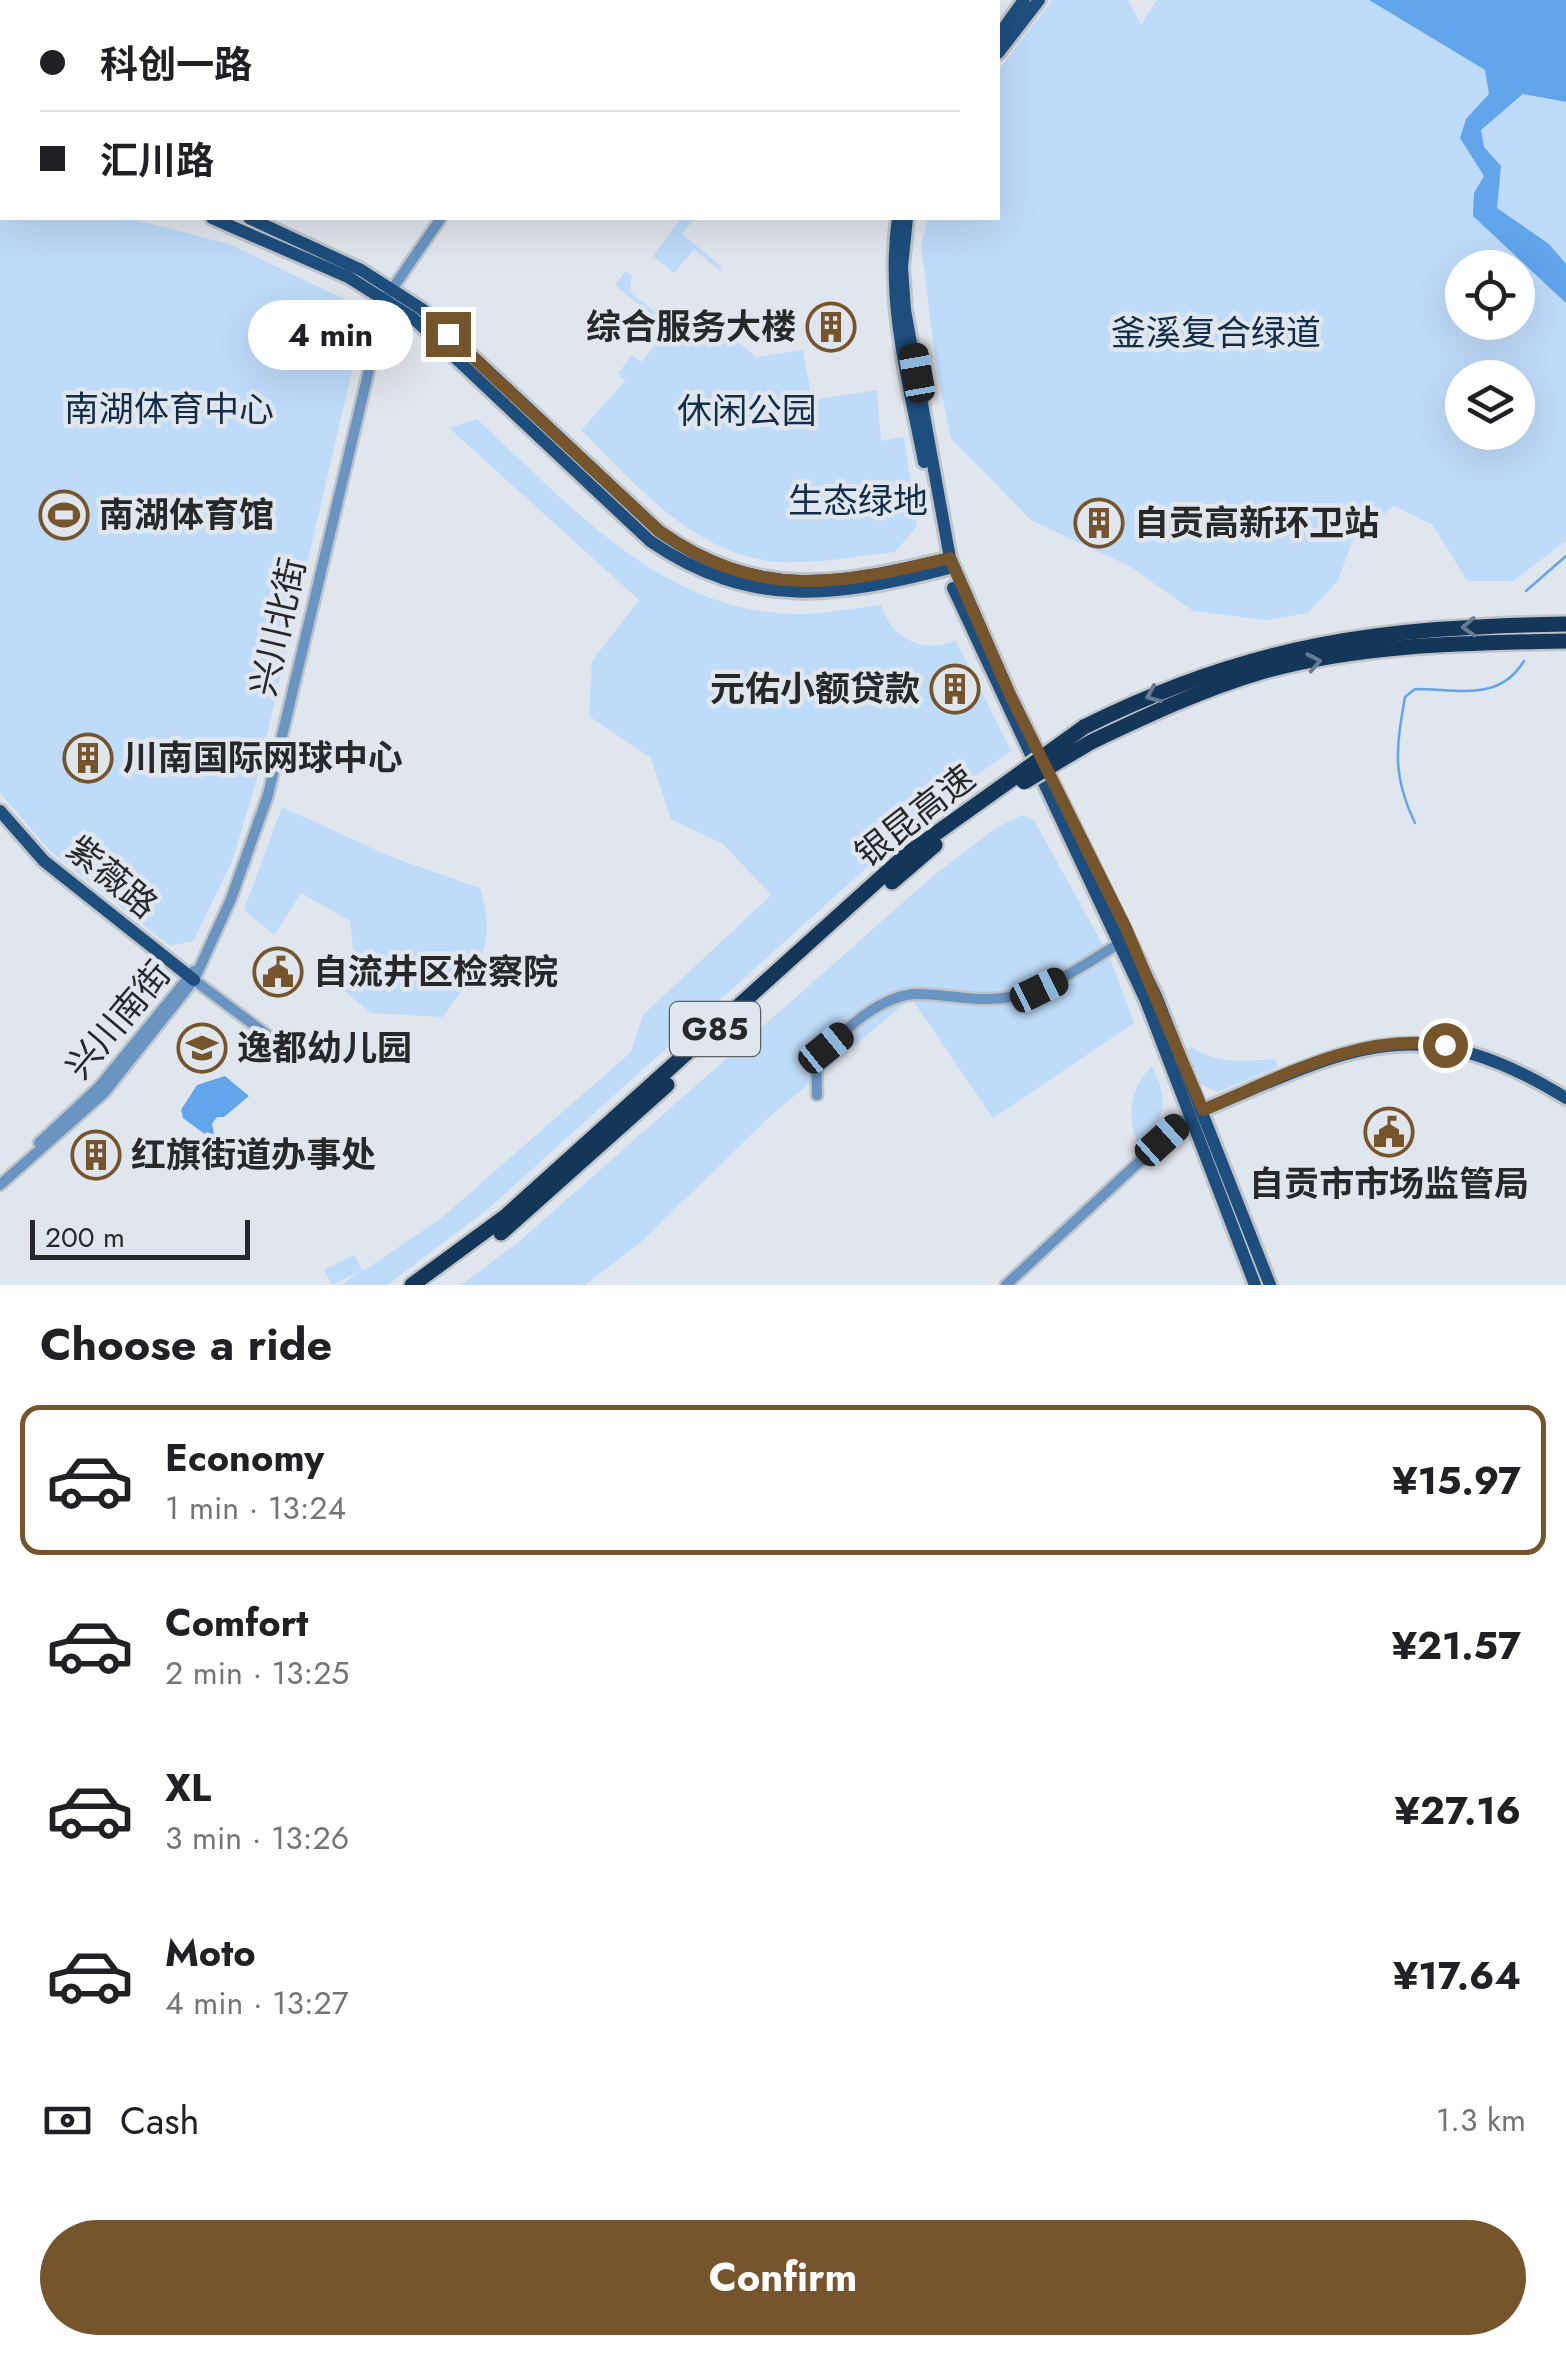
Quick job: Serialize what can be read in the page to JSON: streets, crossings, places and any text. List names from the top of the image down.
{
  "streets": {
    "highway": ["银昆高速", "G85"],
    "main road": ["紫薇路"],
    "street": ["兴川北街", "兴川南街"]
  },
  "crossings": [
    ["兴川北街", "紫薇路"],
    ["兴川北街", "兴川南街"],
    ["紫薇路", "兴川南街"]
  ],
  "parks": [
    "釜溪复合绿道",
    "南湖体育中心",
    "休闲公园",
    "生态绿地"
  ],
  "places": {
    "building": [
      "综合服务大楼",
      "自贡高新环卫站",
      "元佑小额贷款",
      "川南国际网球中心",
      "红旗街道办事处"
    ],
    "sports": ["南湖体育馆"],
    "public building": ["自流井区检察院", "自贡市市场监管局"],
    "school or university": ["逸都幼儿园"]
  },
  "scale_bar": "200 m",
  "page": {
    "banner": ["科创一路", "汇川路"],
    "bubble": "4 min",
    "scale": "200 m",
    "heading": "Choose a ride",
    "list": [
      {
        "name": "Economy",
        "note": "1 min · 13:24",
        "value": "¥15.97"
      },
      {
        "name": "Comfort",
        "note": "2 min · 13:25",
        "value": "¥21.57"
      },
      {
        "name": "XL",
        "note": "3 min · 13:26",
        "value": "¥27.16"
      },
      {
        "name": "Moto",
        "note": "4 min · 13:27",
        "value": "¥17.64"
      }
    ],
    "pay": ["Cash", "1.3 km"],
    "buttons": "Confirm"
  }
}
